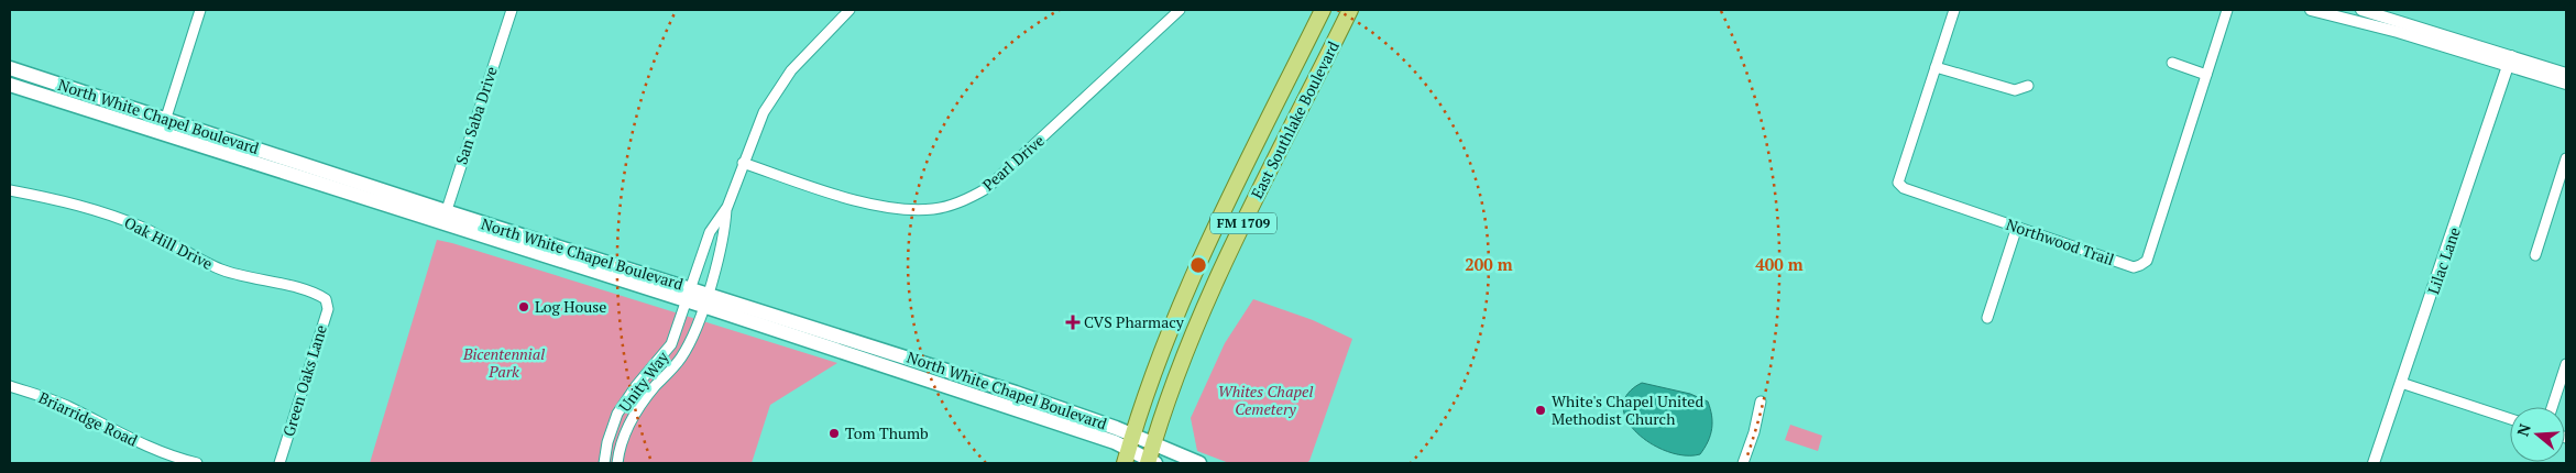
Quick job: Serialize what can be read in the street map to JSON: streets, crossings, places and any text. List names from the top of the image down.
{
  "streets": {
    "main road": ["North White Chapel Boulevard", "East Southlake Boulevard", "FM 1709"],
    "street": [
      "San Saba Drive",
      "Pearl Drive",
      "Northwood Trail",
      "Oak Hill Drive",
      "Lilac Lane",
      "Green Oaks Lane",
      "Unity Way",
      "Briarridge Road"
    ]
  },
  "crossings": [
    ["San Saba Drive", "North White Chapel Boulevard"],
    ["North White Chapel Boulevard", "East Southlake Boulevard"],
    ["North White Chapel Boulevard", "FM 1709"],
    ["North White Chapel Boulevard", "Unity Way"],
    ["East Southlake Boulevard", "FM 1709"],
    ["Oak Hill Drive", "Green Oaks Lane"]
  ],
  "parks": ["Bicentennial Park", "Whites Chapel Cemetery"],
  "places": {
    "other": ["Log House", "White's Chapel United Methodist Church", "Tom Thumb"],
    "health": ["CVS Pharmacy"]
  },
  "north": "left",
  "rings": ["200 m", "400 m"]
}
